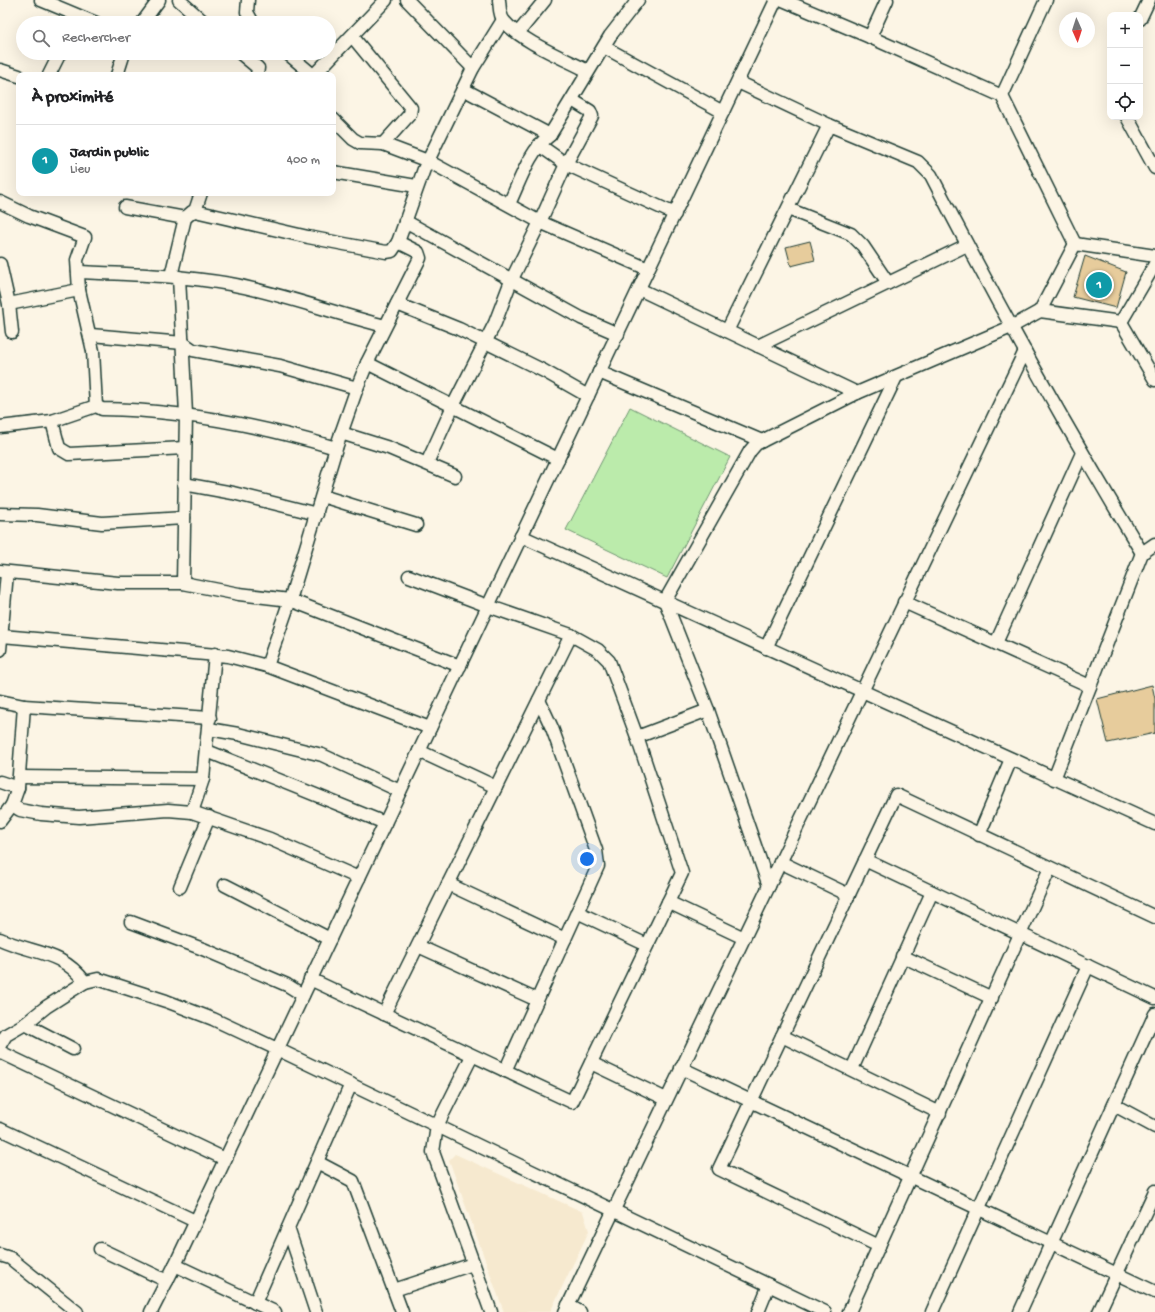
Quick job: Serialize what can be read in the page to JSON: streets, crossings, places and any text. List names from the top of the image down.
{
  "north": "bottom",
  "page": {
    "map_buttons": ["+", "−"],
    "search": "Rechercher",
    "heading": "À proximité",
    "list": [
      {
        "mark": "1",
        "name": "Jardin public",
        "note": "Lieu",
        "value": "400 m"
      }
    ],
    "pins": "1"
  }
}
